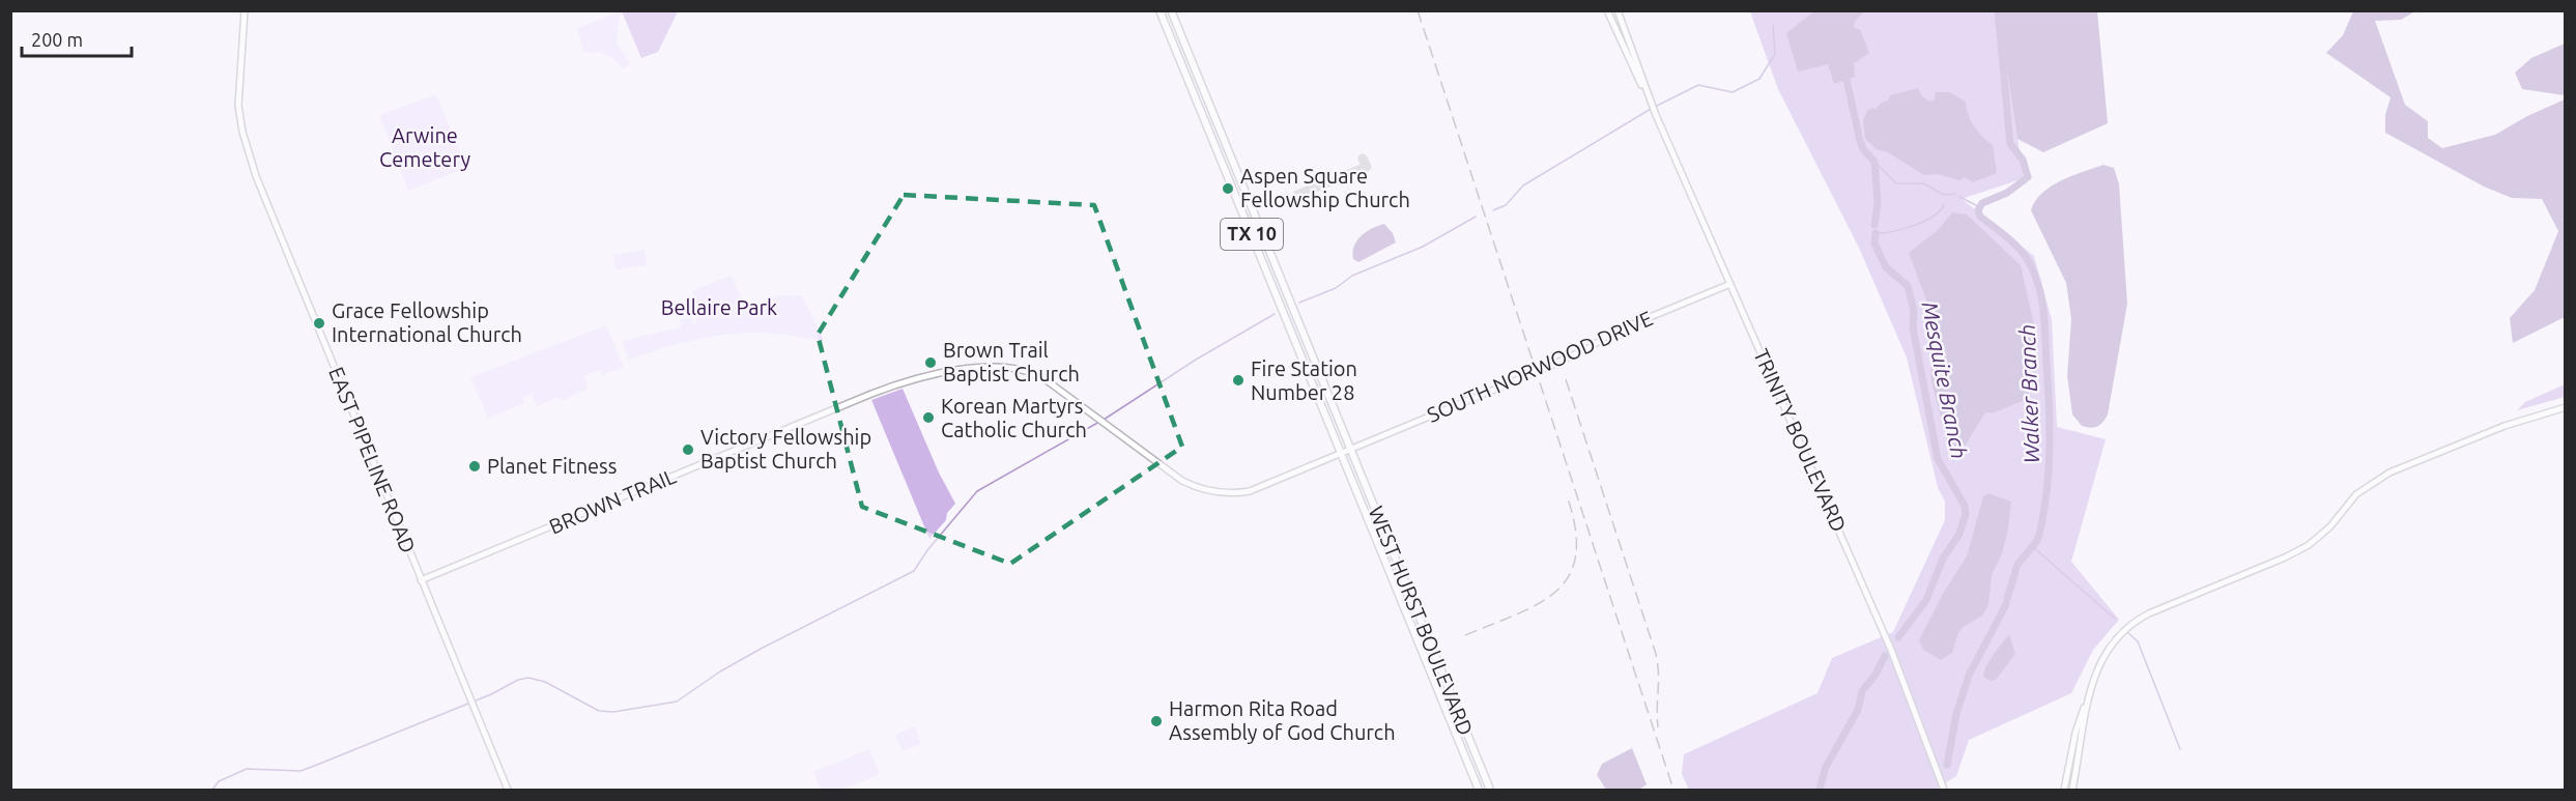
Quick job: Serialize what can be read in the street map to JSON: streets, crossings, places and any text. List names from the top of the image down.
{
  "streets": {
    "main road": [
      "TX 10",
      "SOUTH NORWOOD DRIVE",
      "TRINITY BOULEVARD",
      "EAST PIPELINE ROAD",
      "BROWN TRAIL",
      "WEST HURST BOULEVARD"
    ]
  },
  "crossings": [
    ["TX 10", "SOUTH NORWOOD DRIVE"],
    ["TX 10", "WEST HURST BOULEVARD"],
    ["SOUTH NORWOOD DRIVE", "TRINITY BOULEVARD"],
    ["SOUTH NORWOOD DRIVE", "BROWN TRAIL"],
    ["SOUTH NORWOOD DRIVE", "WEST HURST BOULEVARD"],
    ["EAST PIPELINE ROAD", "BROWN TRAIL"]
  ],
  "water": ["Mesquite Branch", "Walker Branch"],
  "parks": ["Arwine Cemetery", "Bellaire Park"],
  "places": [
    "Aspen Square Fellowship Church",
    "Grace Fellowship International Church",
    "Brown Trail Baptist Church",
    "Fire Station Number 28",
    "Korean Martyrs Catholic Church",
    "Victory Fellowship Baptist Church",
    "Planet Fitness",
    "Harmon Rita Road Assembly of God Church"
  ],
  "scale_bar": "200 m"
}
